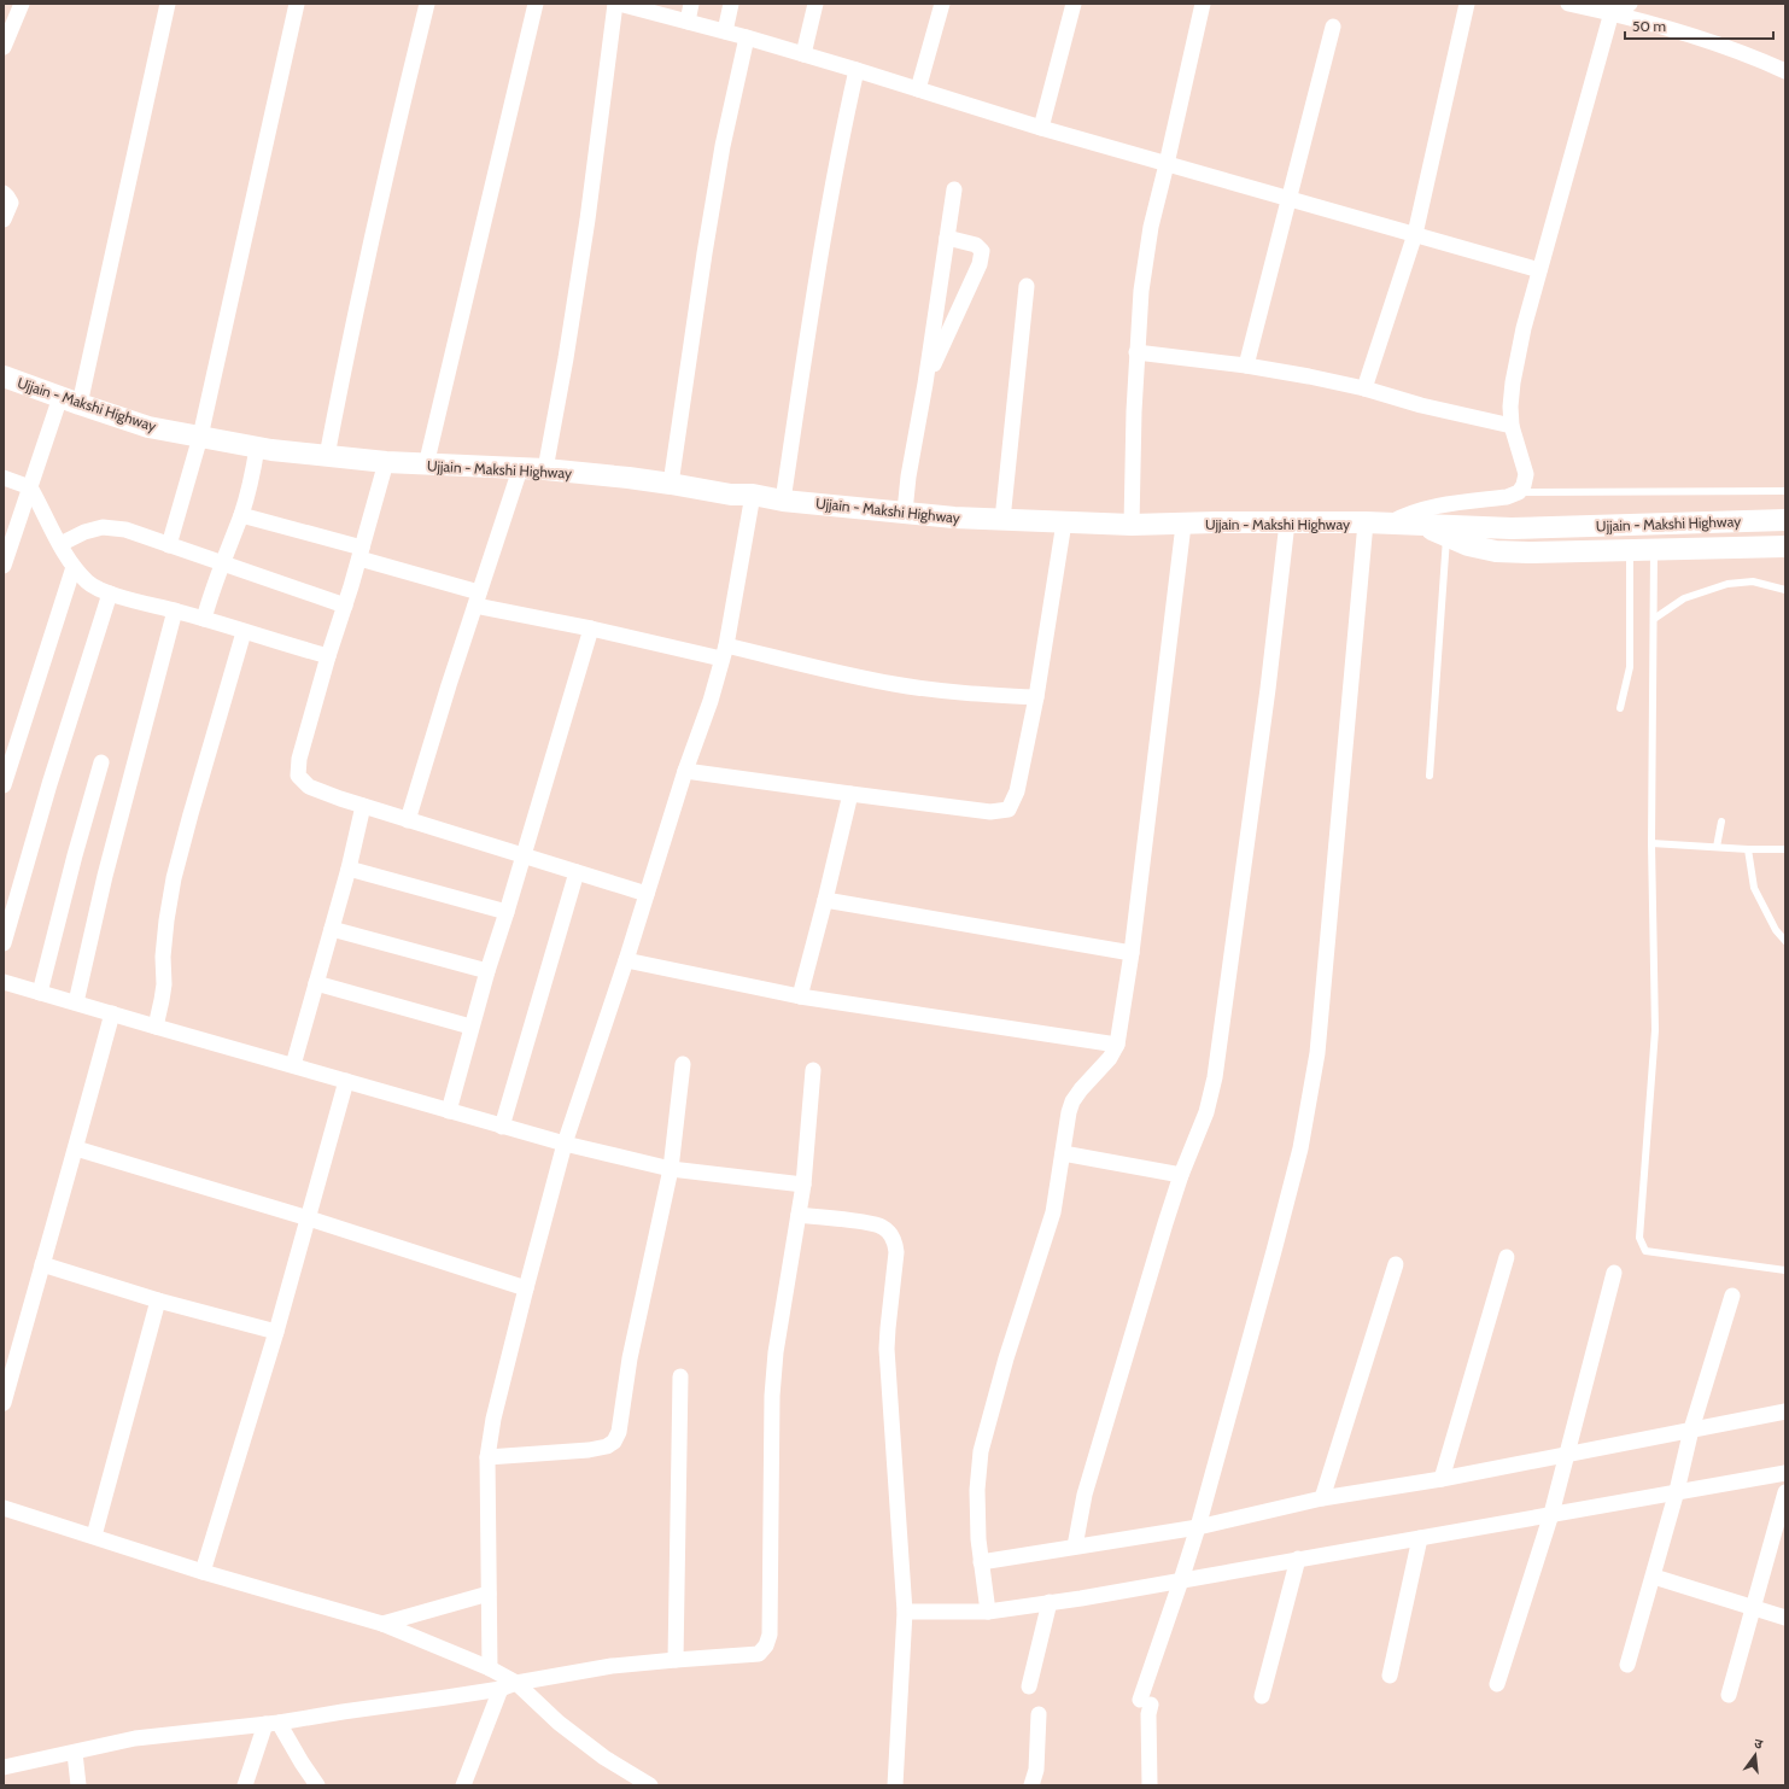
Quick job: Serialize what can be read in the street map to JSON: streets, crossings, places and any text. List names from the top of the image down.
{
  "streets": {
    "main road": ["Ujjain - Makshi Highway"]
  },
  "scale_bar": "50 m",
  "north": "top"
}
